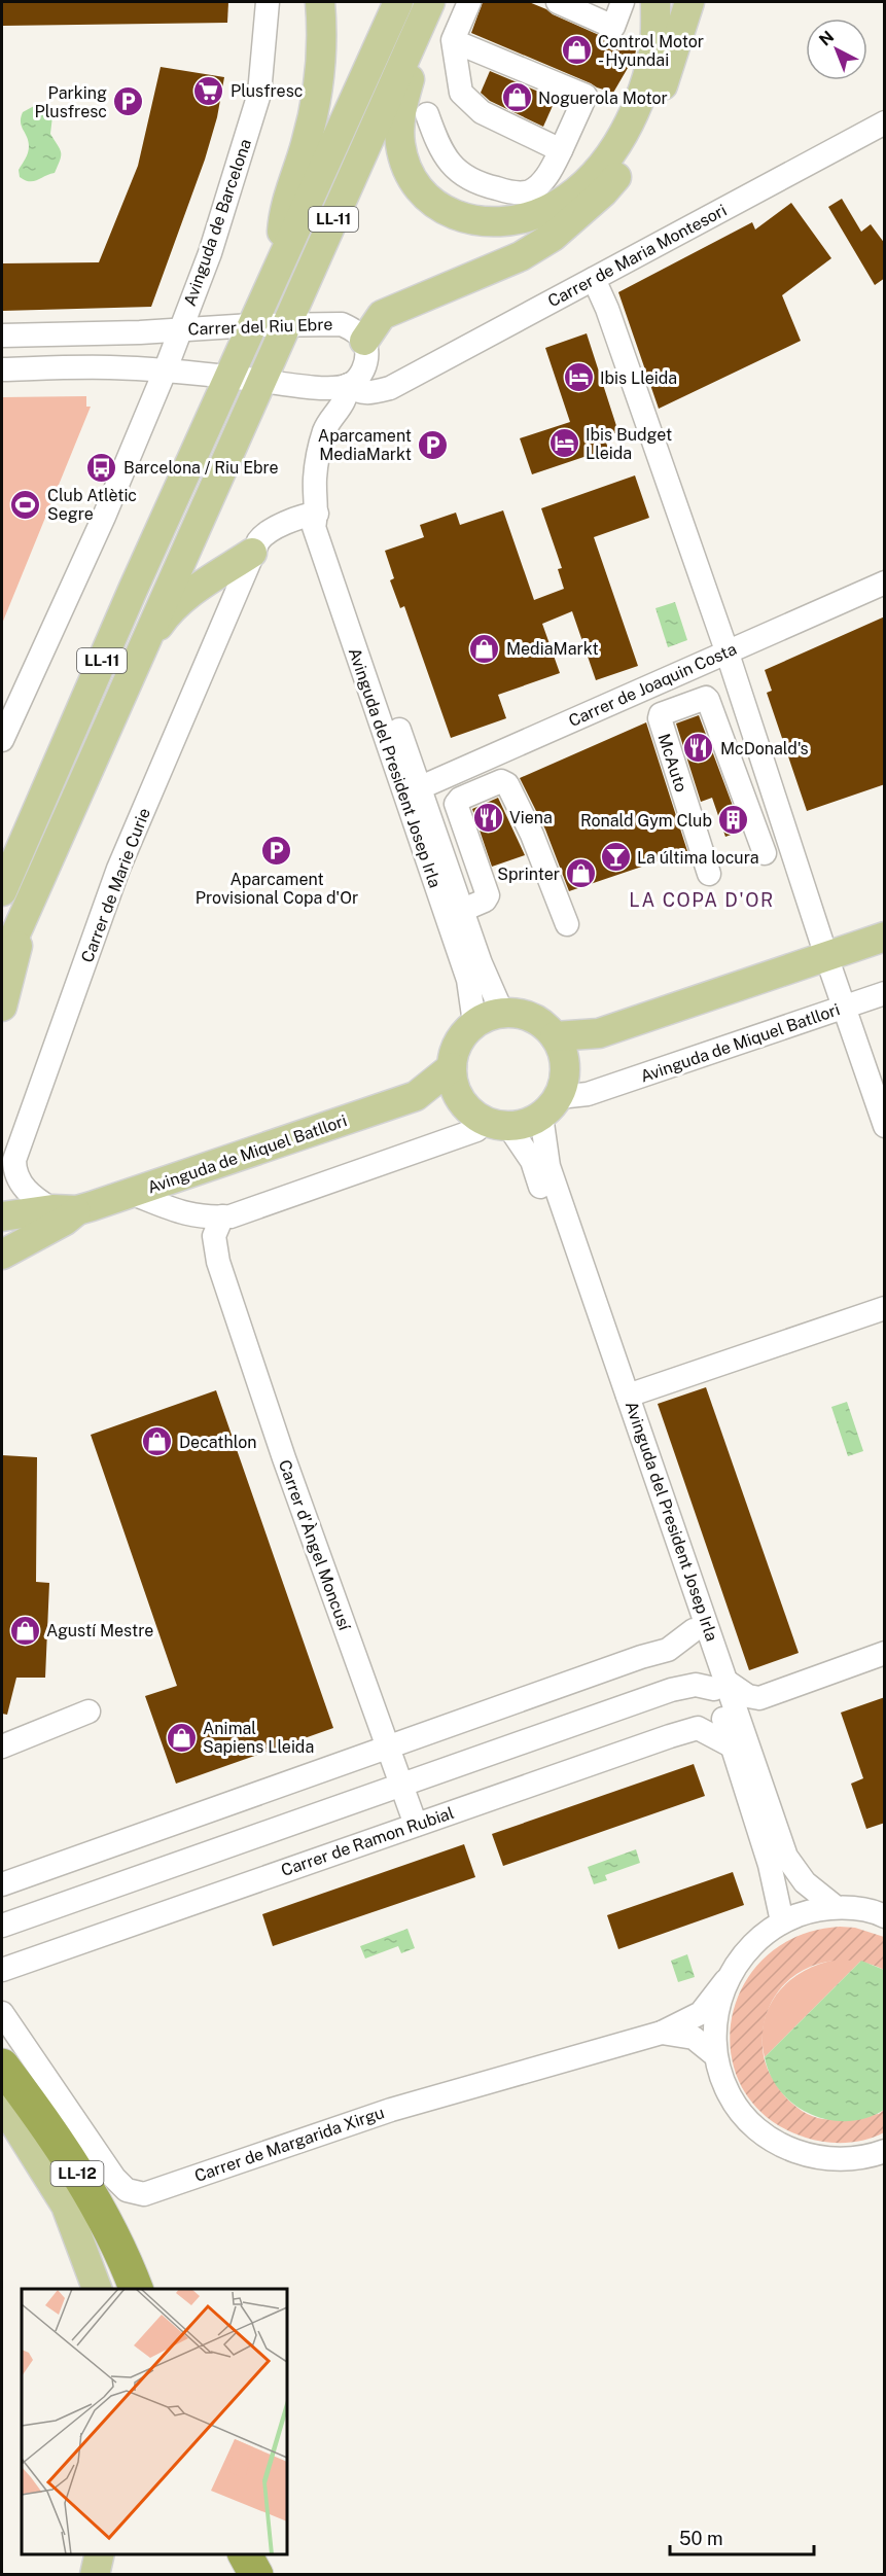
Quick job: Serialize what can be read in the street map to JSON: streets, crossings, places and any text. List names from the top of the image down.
{
  "streets": {
    "highway": ["LL-12"],
    "main road": ["LL-11", "Avinguda de Miquel Batllori"],
    "street": [
      "Avinguda de Barcelona",
      "Carrer de Maria Montesori",
      "Carrer del Riu Ebre",
      "Carrer de Joaquin Costa",
      "McAuto",
      "Avinguda del President Josep Irla",
      "Carrer de Marie Curie",
      "Carrer d'Àngel Moncusí",
      "Carrer de Ramon Rubial",
      "Carrer de Margarida Xirgu"
    ]
  },
  "crossings": [
    ["LL-11", "Carrer del Riu Ebre"],
    ["Avinguda de Barcelona", "Carrer del Riu Ebre"],
    ["Carrer de Maria Montesori", "Carrer del Riu Ebre"],
    ["Carrer de Maria Montesori", "Avinguda del President Josep Irla"],
    ["Carrer del Riu Ebre", "Avinguda del President Josep Irla"],
    ["Carrer de Joaquin Costa", "Avinguda del President Josep Irla"],
    ["Avinguda del President Josep Irla", "Avinguda de Miquel Batllori"],
    ["Avinguda del President Josep Irla", "Carrer de Ramon Rubial"],
    ["Avinguda del President Josep Irla", "Carrer de Margarida Xirgu"],
    ["Carrer de Marie Curie", "Avinguda de Miquel Batllori"],
    ["Carrer d'Àngel Moncusí", "Carrer de Ramon Rubial"]
  ],
  "districts": ["LA COPA D'OR"],
  "places": {
    "shop": [
      "Control Motor - Hyundai",
      "Noguerola Motor",
      "MediaMarkt",
      "Sprinter",
      "Decathlon",
      "Agustí Mestre",
      "Animal Sapiens Lleida"
    ],
    "supermarket": ["Plusfresc"],
    "parking": ["Parking Plusfresc", "Aparcament MediaMarkt", "Aparcament Provisional Copa d'Or"],
    "hotel": ["Ibis Lleida", "Ibis Budget Lleida"],
    "bus stop": ["Barcelona / Riu Ebre"],
    "sports": ["Club Atlètic Segre"],
    "restaurant": ["McDonald's", "Viena"],
    "building": ["Ronald Gym Club"],
    "bar": ["La última locura"]
  },
  "scale_bar": "50 m",
  "north": "top left"
}
